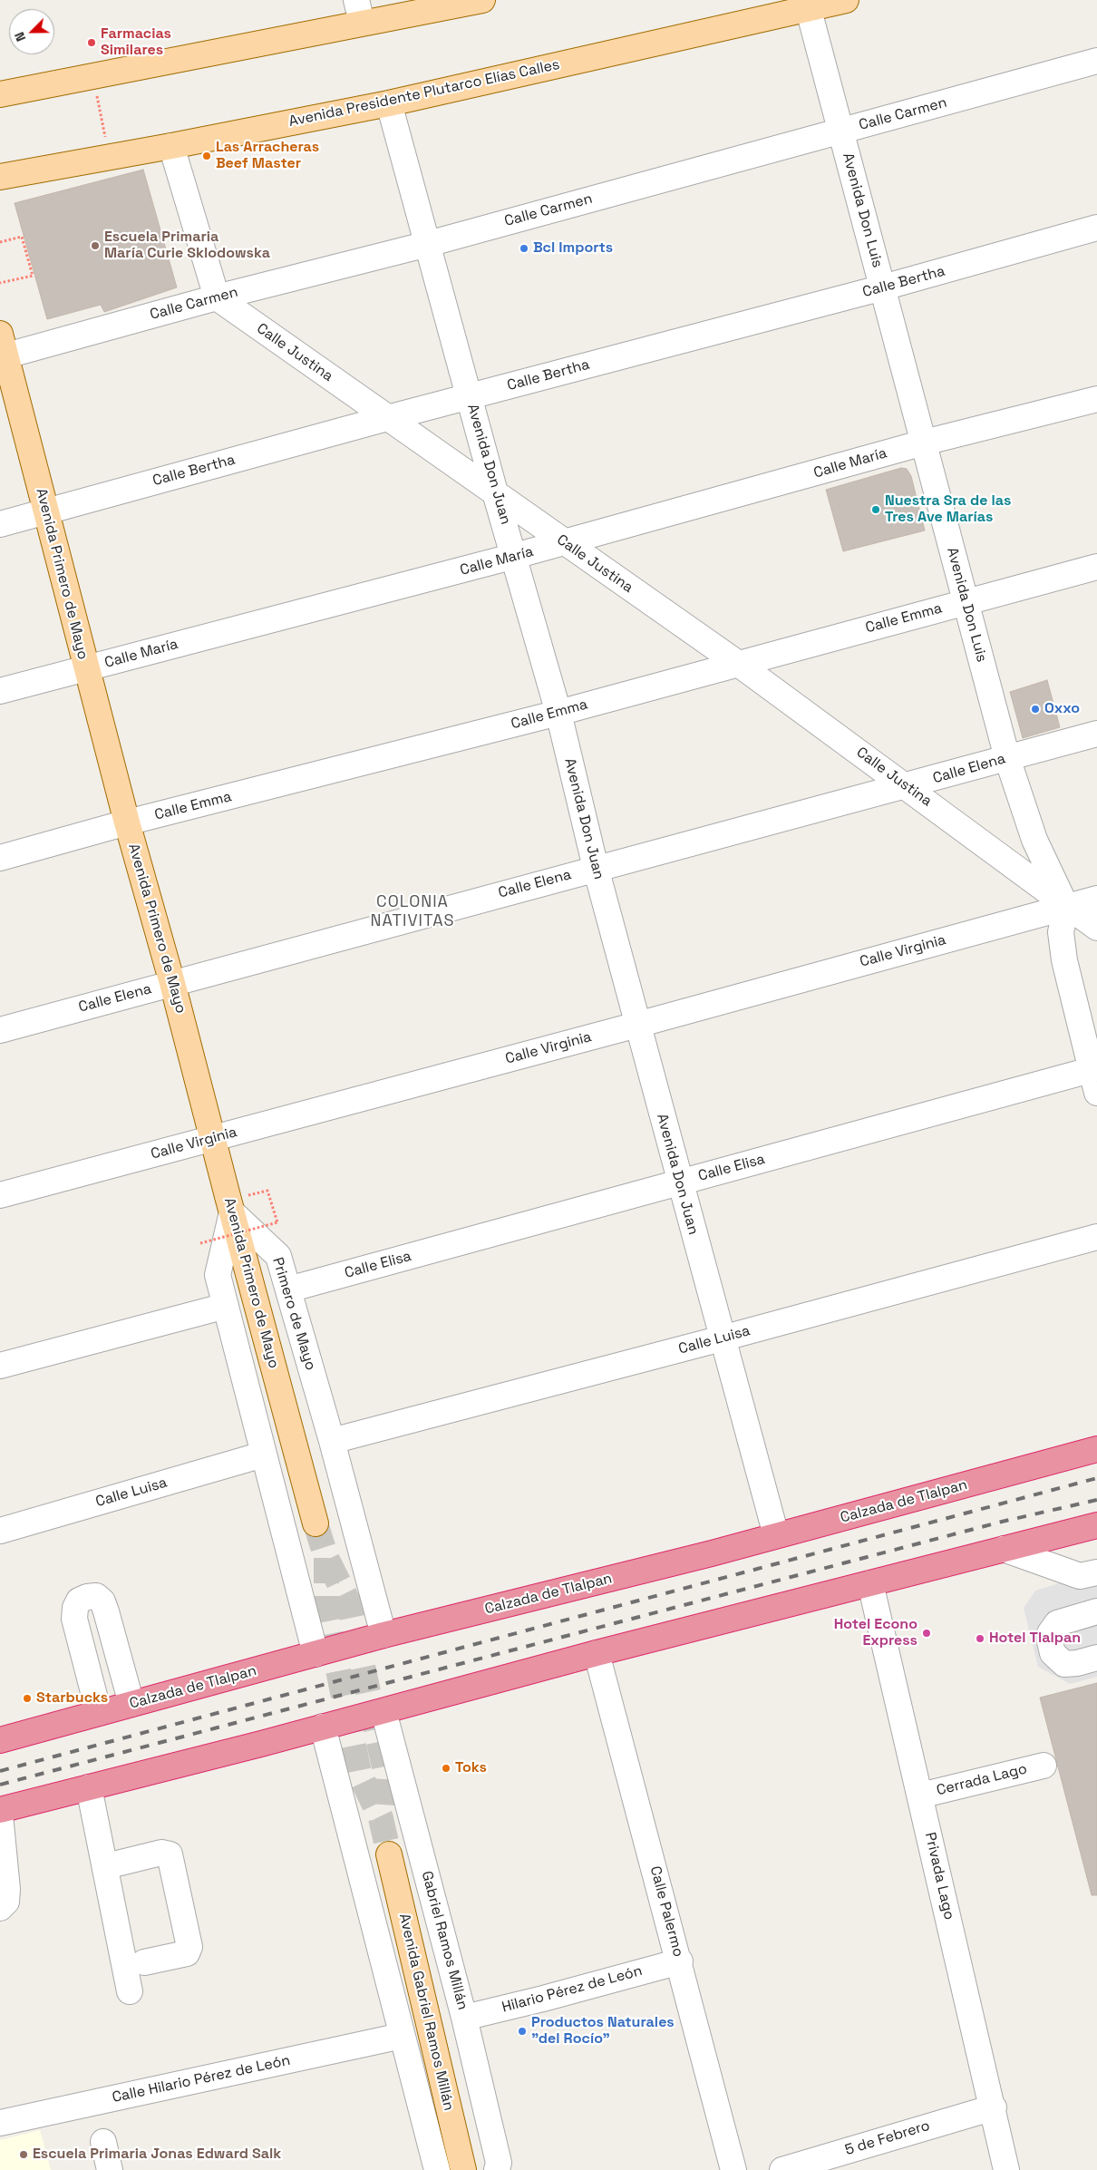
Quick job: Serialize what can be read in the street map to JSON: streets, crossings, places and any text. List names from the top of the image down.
{
  "streets": {
    "highway": ["Calzada de Tlalpan"],
    "main road": ["Avenida Presidente Plutarco Elías Calles", "Avenida Primero de Mayo", "Avenida Gabriel Ramos Millán"],
    "street": [
      "Calle Carmen",
      "Avenida Don Luis",
      "Calle Bertha",
      "Calle Justina",
      "Calle María",
      "Avenida Don Juan",
      "Calle Emma",
      "Calle Elena",
      "Calle Virginia",
      "Calle Elisa",
      "Primero de Mayo",
      "Calle Luisa",
      "Cerrada Lago",
      "Privada Lago",
      "Calle Palermo",
      "Gabriel Ramos Millán",
      "Hilario Pérez de León",
      "Calle Hilario Pérez de León",
      "5 de Febrero"
    ]
  },
  "crossings": [
    ["Avenida Presidente Plutarco Elías Calles", "Avenida Don Luis"],
    ["Avenida Presidente Plutarco Elías Calles", "Avenida Don Juan"],
    ["Calle Carmen", "Avenida Don Luis"],
    ["Calle Carmen", "Calle Justina"],
    ["Calle Carmen", "Avenida Don Juan"],
    ["Calle Carmen", "Avenida Primero de Mayo"],
    ["Avenida Don Luis", "Calle Bertha"],
    ["Avenida Don Luis", "Calle Justina"],
    ["Avenida Don Luis", "Calle María"],
    ["Avenida Don Luis", "Calle Emma"],
    ["Avenida Don Luis", "Calle Elena"],
    ["Avenida Don Luis", "Calle Virginia"],
    ["Calle Bertha", "Calle Justina"],
    ["Calle Bertha", "Avenida Don Juan"],
    ["Calle Bertha", "Avenida Primero de Mayo"],
    ["Calle Justina", "Calle María"],
    ["Calle Justina", "Avenida Don Juan"],
    ["Calle Justina", "Calle Emma"],
    ["Calle Justina", "Calle Elena"],
    ["Calle Justina", "Calle Virginia"],
    ["Calle María", "Avenida Don Juan"],
    ["Calle María", "Avenida Primero de Mayo"],
    ["Avenida Don Juan", "Calle Emma"],
    ["Avenida Don Juan", "Calle Elena"],
    ["Avenida Don Juan", "Calle Virginia"],
    ["Avenida Don Juan", "Calle Elisa"],
    ["Avenida Don Juan", "Calle Luisa"],
    ["Avenida Don Juan", "Calzada de Tlalpan"],
    ["Avenida Primero de Mayo", "Calle Emma"],
    ["Avenida Primero de Mayo", "Calle Elena"],
    ["Avenida Primero de Mayo", "Calle Virginia"],
    ["Avenida Primero de Mayo", "Primero de Mayo"],
    ["Calle Elisa", "Primero de Mayo"],
    ["Primero de Mayo", "Calle Luisa"],
    ["Primero de Mayo", "Calzada de Tlalpan"],
    ["Cerrada Lago", "Privada Lago"],
    ["Privada Lago", "5 de Febrero"],
    ["Calle Palermo", "Hilario Pérez de León"],
    ["Gabriel Ramos Millán", "Hilario Pérez de León"]
  ],
  "districts": ["COLONIA NATIVITAS"],
  "places": [
    "Farmacias Similares",
    "Las Arracheras Beef Master",
    "Escuela Primaria María Curie Sklodowska",
    "Bcl Imports",
    "Nuestra Sra de las Tres Ave Marías",
    "Oxxo",
    "Hotel Econo Express",
    "Hotel Tlalpan",
    "Starbucks",
    "Toks",
    "Productos Naturales \"del Rocío\"",
    "Escuela Primaria Jonas Edward Salk"
  ],
  "north": "bottom left"
}
